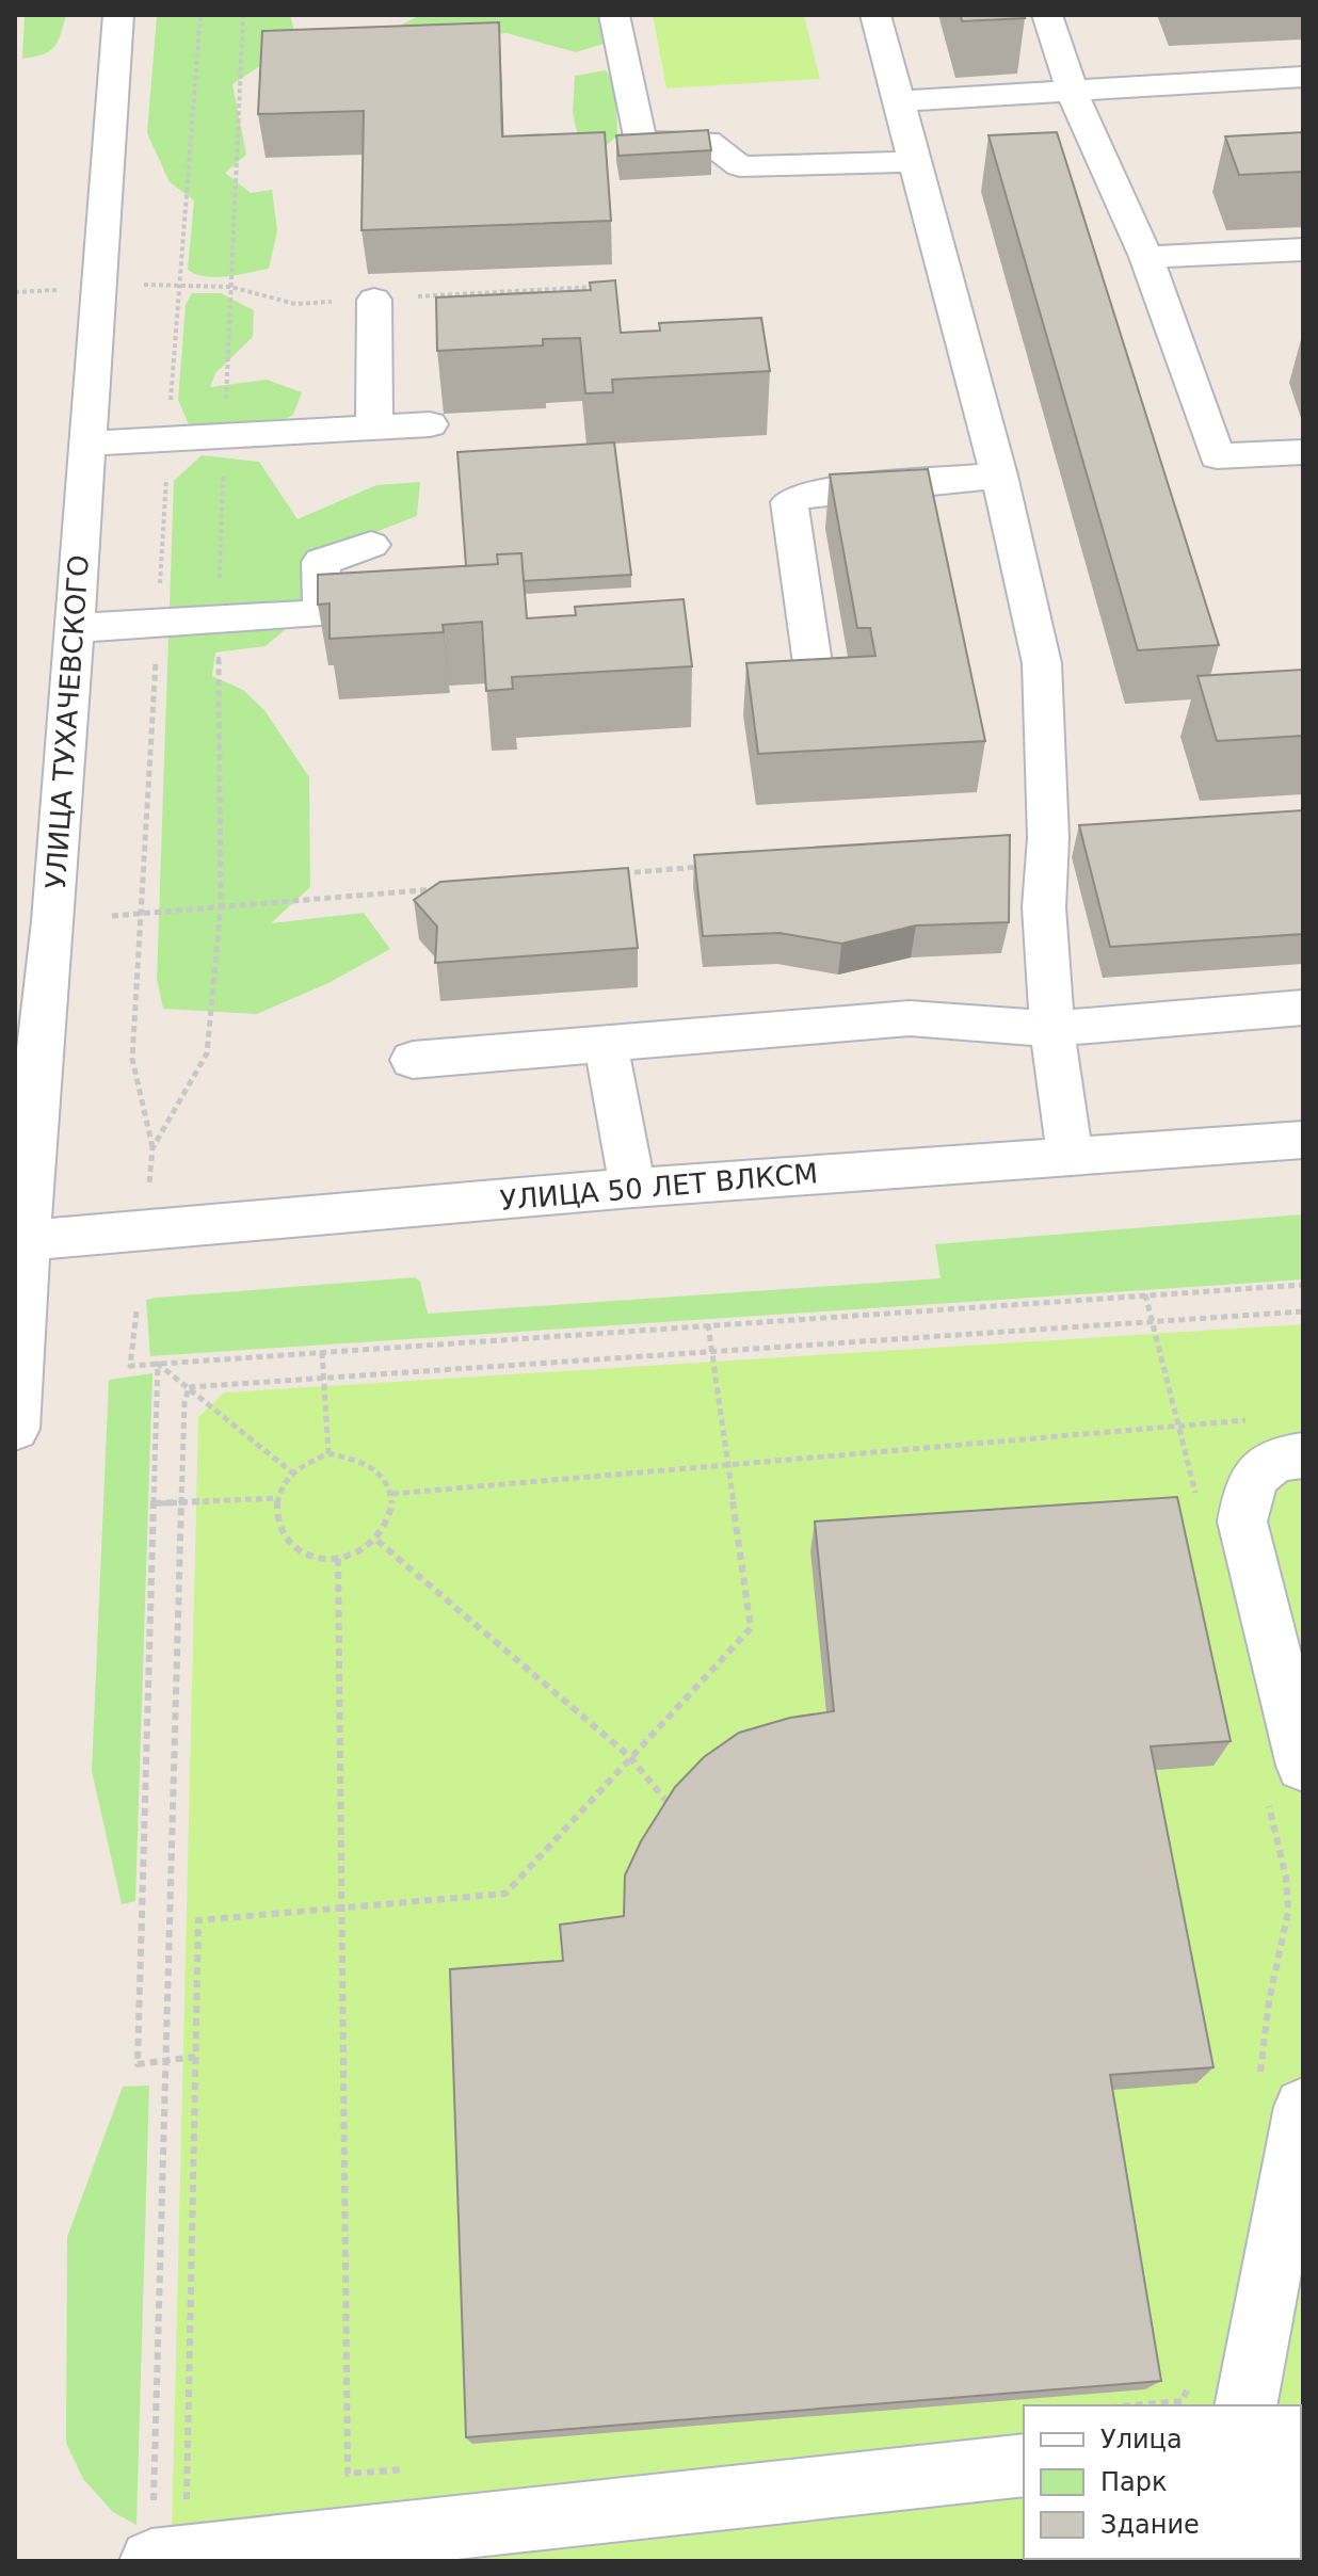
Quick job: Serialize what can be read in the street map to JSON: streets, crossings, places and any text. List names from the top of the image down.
{
  "streets": {
    "street": ["УЛИЦА ТУХАЧЕВСКОГО", "УЛИЦА 50 ЛЕТ ВЛКСМ"]
  },
  "crossings": [
    ["УЛИЦА ТУХАЧЕВСКОГО", "УЛИЦА 50 ЛЕТ ВЛКСМ"]
  ],
  "legend": ["Улица", "Парк", "Здание"]
}
